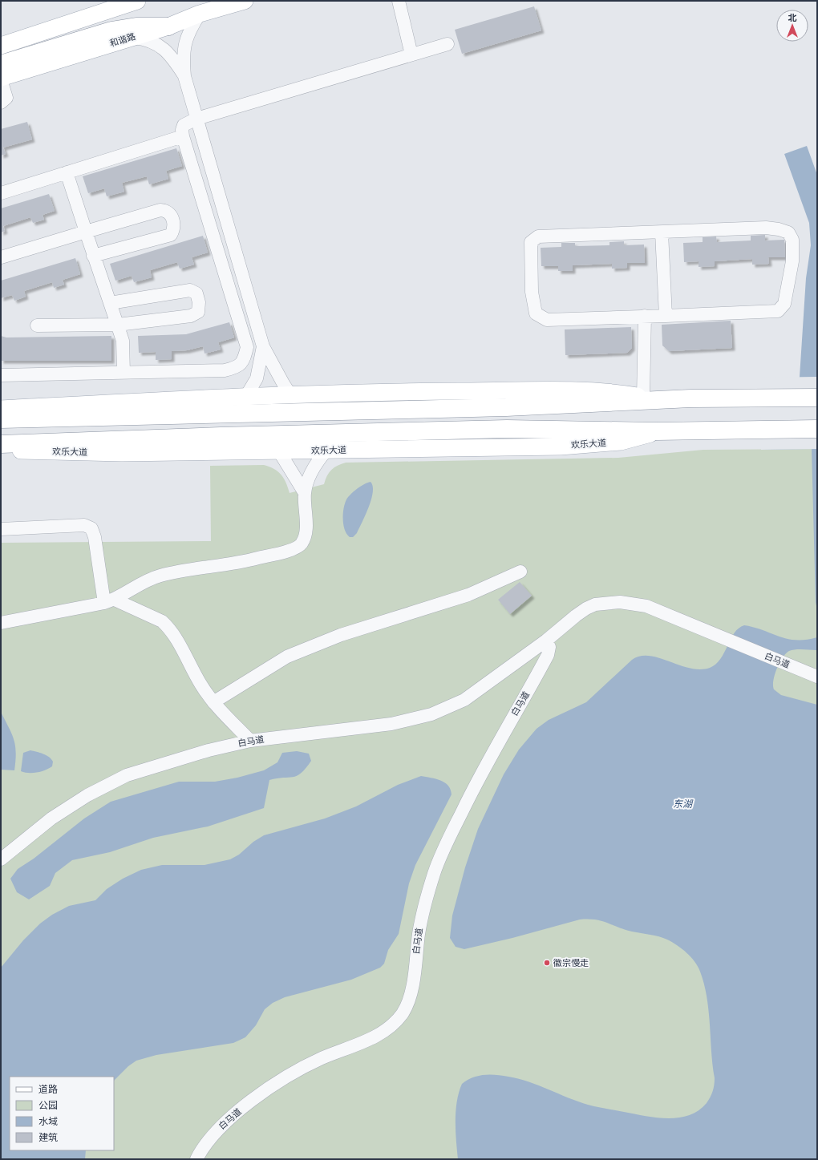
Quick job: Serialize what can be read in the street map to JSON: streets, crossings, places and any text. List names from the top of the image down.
{
  "streets": {
    "highway": ["欢乐大道"],
    "main road": ["和谐路"],
    "street": ["白马道"]
  },
  "water": ["东湖"],
  "places": ["徽宗慢走"],
  "legend": [
    "道路",
    "公园",
    "水域",
    "建筑"
  ],
  "north": "top"
}
